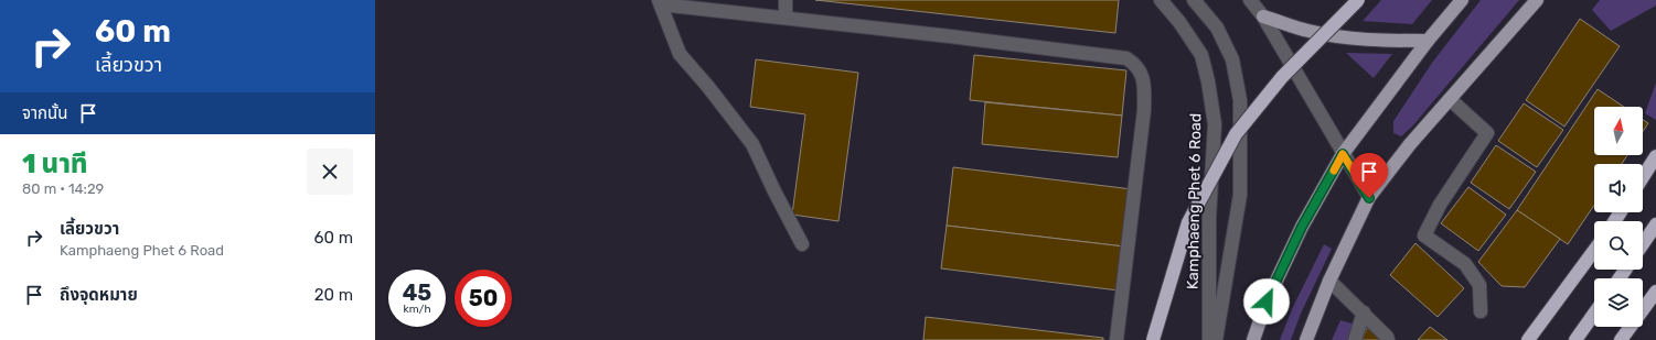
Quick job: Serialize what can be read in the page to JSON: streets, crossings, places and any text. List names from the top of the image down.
{
  "streets": {
    "street": ["Kamphaeng Phet 6 Road"]
  },
  "north": "top",
  "page": {
    "turn": ["60 m", "เลี้ยวขวา"],
    "then": "จากนั้น",
    "heading": ["1 นาที", "80 m · 14:29"],
    "list": [
      {
        "name": "เลี้ยวขวา",
        "note": "Kamphaeng Phet 6 Road",
        "value": "60 m"
      },
      {
        "name": "ถึงจุดหมาย",
        "value": "20 m"
      }
    ],
    "speed": "45 km/h",
    "limit": "50"
  }
}
